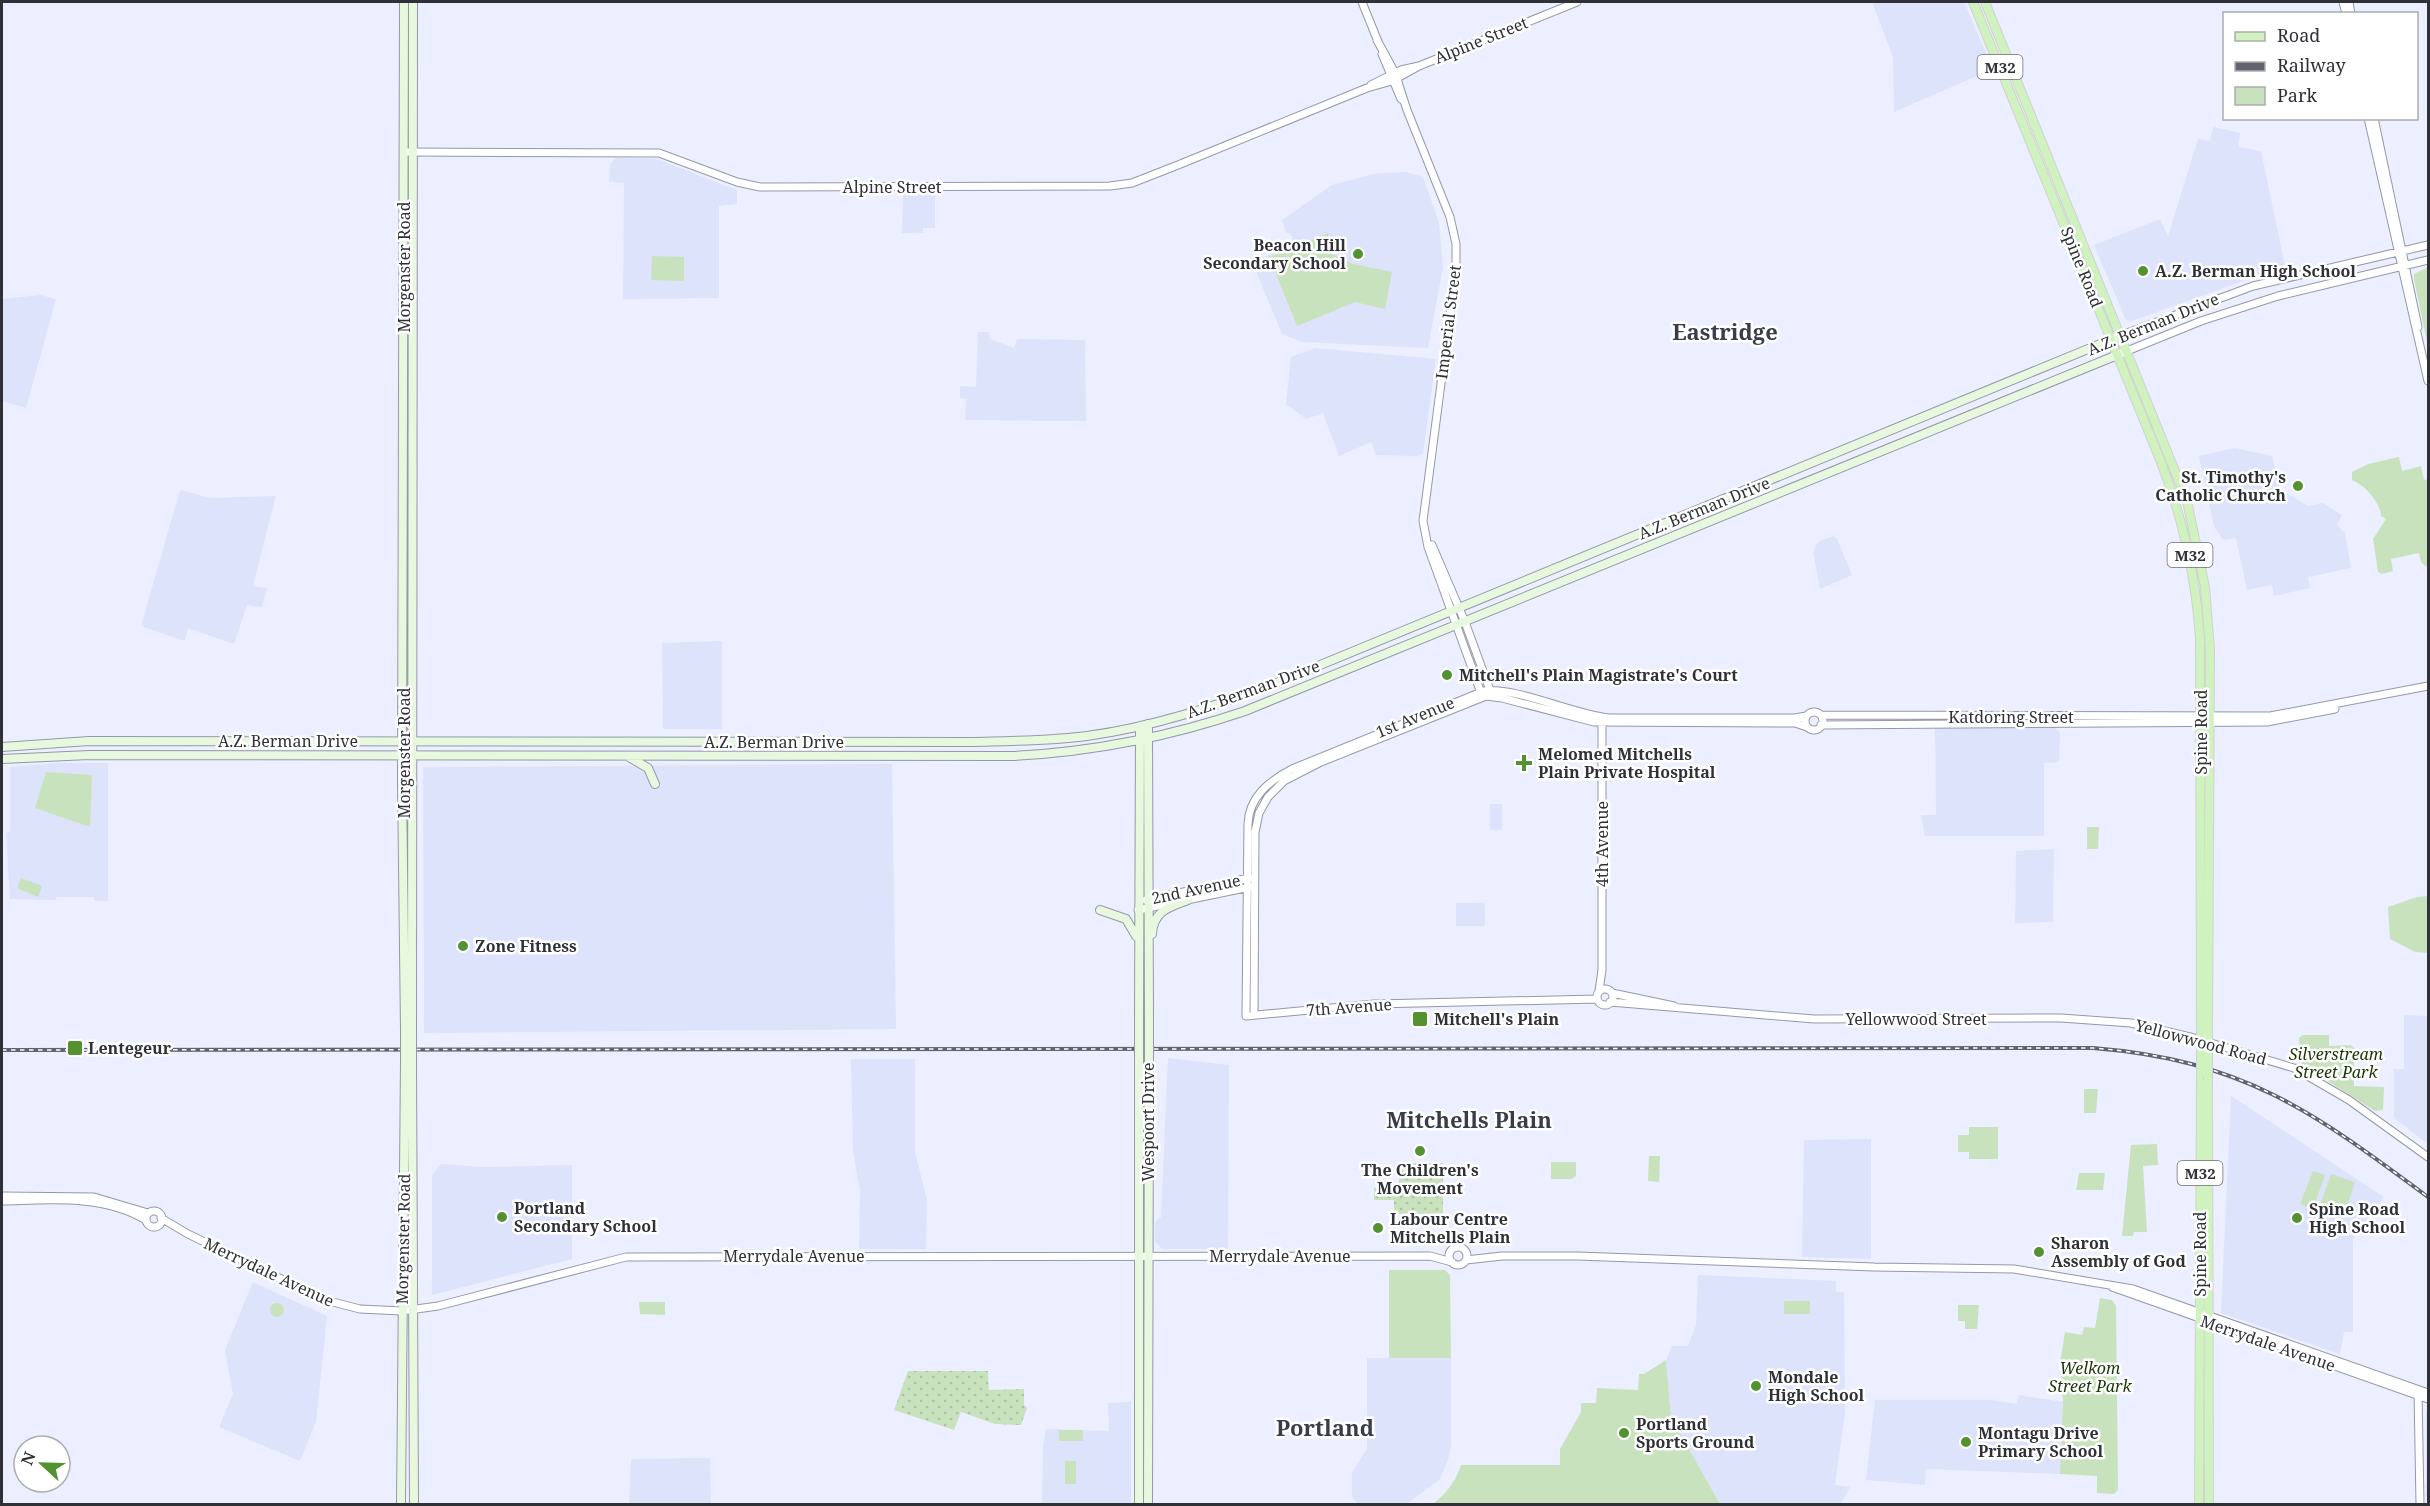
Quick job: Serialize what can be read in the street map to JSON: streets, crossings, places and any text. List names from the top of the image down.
{
  "streets": {
    "main road": [
      "M32",
      "Morgenster Road",
      "Spine Road",
      "A.Z. Berman Drive",
      "Wespoort Drive"
    ],
    "street": [
      "Alpine Street",
      "Imperial Street",
      "1st Avenue",
      "Katdoring Street",
      "4th Avenue",
      "2nd Avenue",
      "7th Avenue",
      "Yellowwood Street",
      "Yellowwood Road",
      "Merrydale Avenue"
    ]
  },
  "crossings": [
    ["Alpine Street", "Morgenster Road"],
    ["Alpine Street", "Imperial Street"],
    ["Morgenster Road", "A.Z. Berman Drive"],
    ["Morgenster Road", "Merrydale Avenue"],
    ["Spine Road", "A.Z. Berman Drive"],
    ["Spine Road", "Katdoring Street"],
    ["Spine Road", "Merrydale Avenue"],
    ["Imperial Street", "A.Z. Berman Drive"],
    ["A.Z. Berman Drive", "Wespoort Drive"],
    ["1st Avenue", "Katdoring Street"],
    ["1st Avenue", "4th Avenue"],
    ["1st Avenue", "2nd Avenue"],
    ["1st Avenue", "7th Avenue"],
    ["4th Avenue", "7th Avenue"],
    ["2nd Avenue", "Wespoort Drive"],
    ["Yellowwood Street", "Yellowwood Road"],
    ["Wespoort Drive", "Merrydale Avenue"]
  ],
  "districts": ["Eastridge", "Mitchells Plain", "Portland"],
  "parks": ["Silverstream Street Park", "Welkom Street Park"],
  "places": {
    "other": [
      "Beacon Hill Secondary School",
      "A.Z. Berman High School",
      "St. Timothy's Catholic Church",
      "Mitchell's Plain Magistrate's Court",
      "Zone Fitness",
      "The Children's Movement",
      "Portland Secondary School",
      "Spine Road High School",
      "Labour Centre Mitchells Plain",
      "Sharon Assembly of God",
      "Mondale High School",
      "Portland Sports Ground",
      "Montagu Drive Primary School"
    ],
    "health": ["Melomed Mitchells Plain Private Hospital"],
    "transit": ["Mitchell's Plain", "Lentegeur"]
  },
  "legend": ["Road", "Railway", "Park"],
  "north": "left"
}
